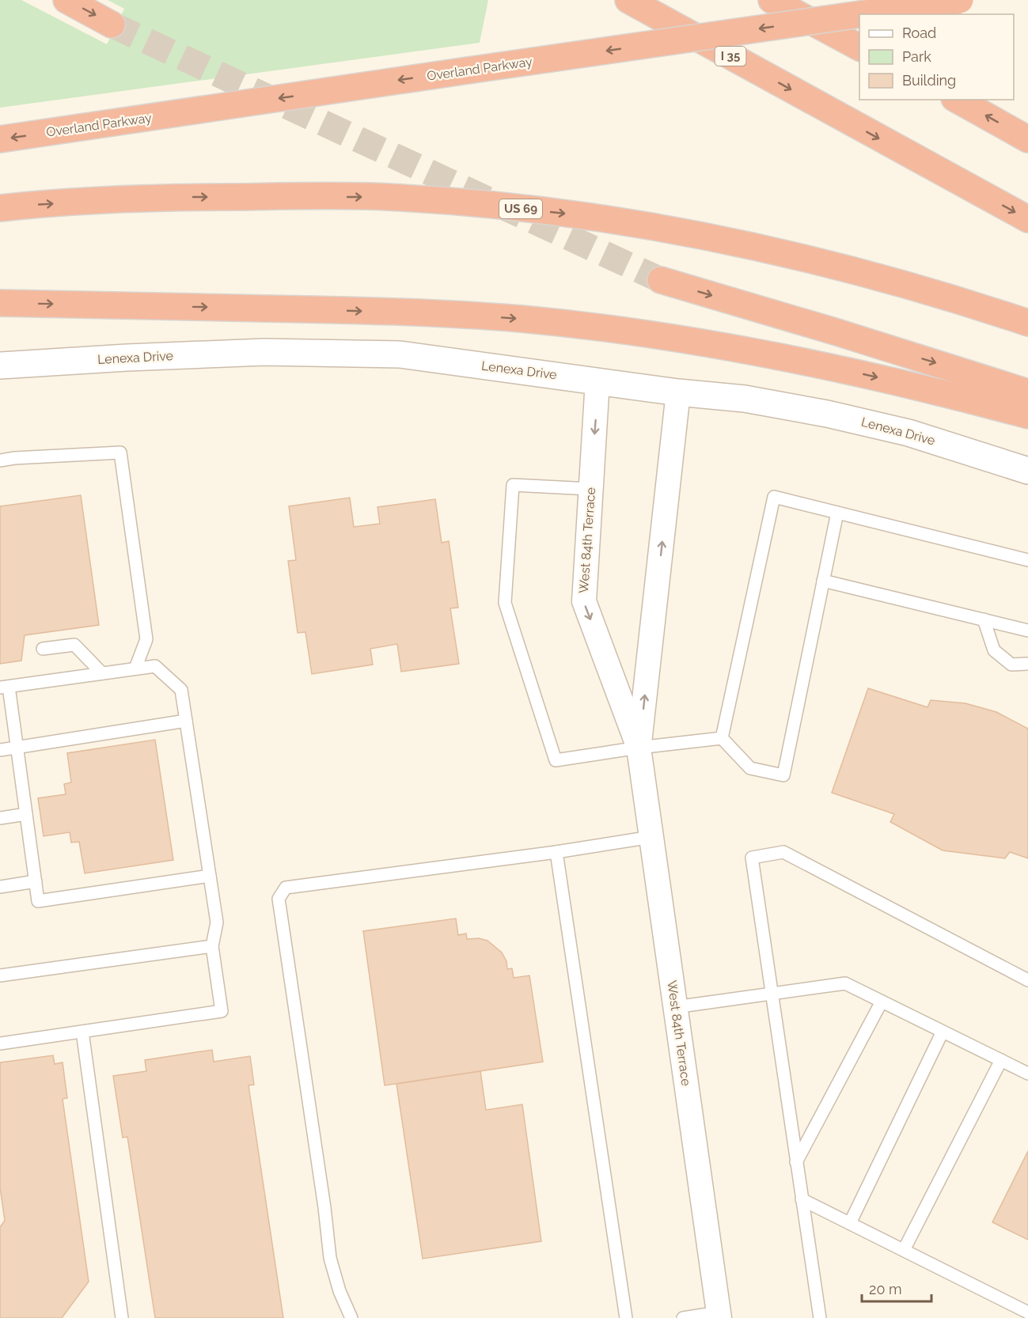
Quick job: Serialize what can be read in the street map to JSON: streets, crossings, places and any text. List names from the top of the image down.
{
  "streets": {
    "highway": ["I 35", "Overland Parkway", "US 69"],
    "street": ["Lenexa Drive", "West 84th Terrace"]
  },
  "crossings": [
    ["Lenexa Drive", "West 84th Terrace"]
  ],
  "legend": ["Road", "Park", "Building"],
  "scale_bar": "20 m"
}
